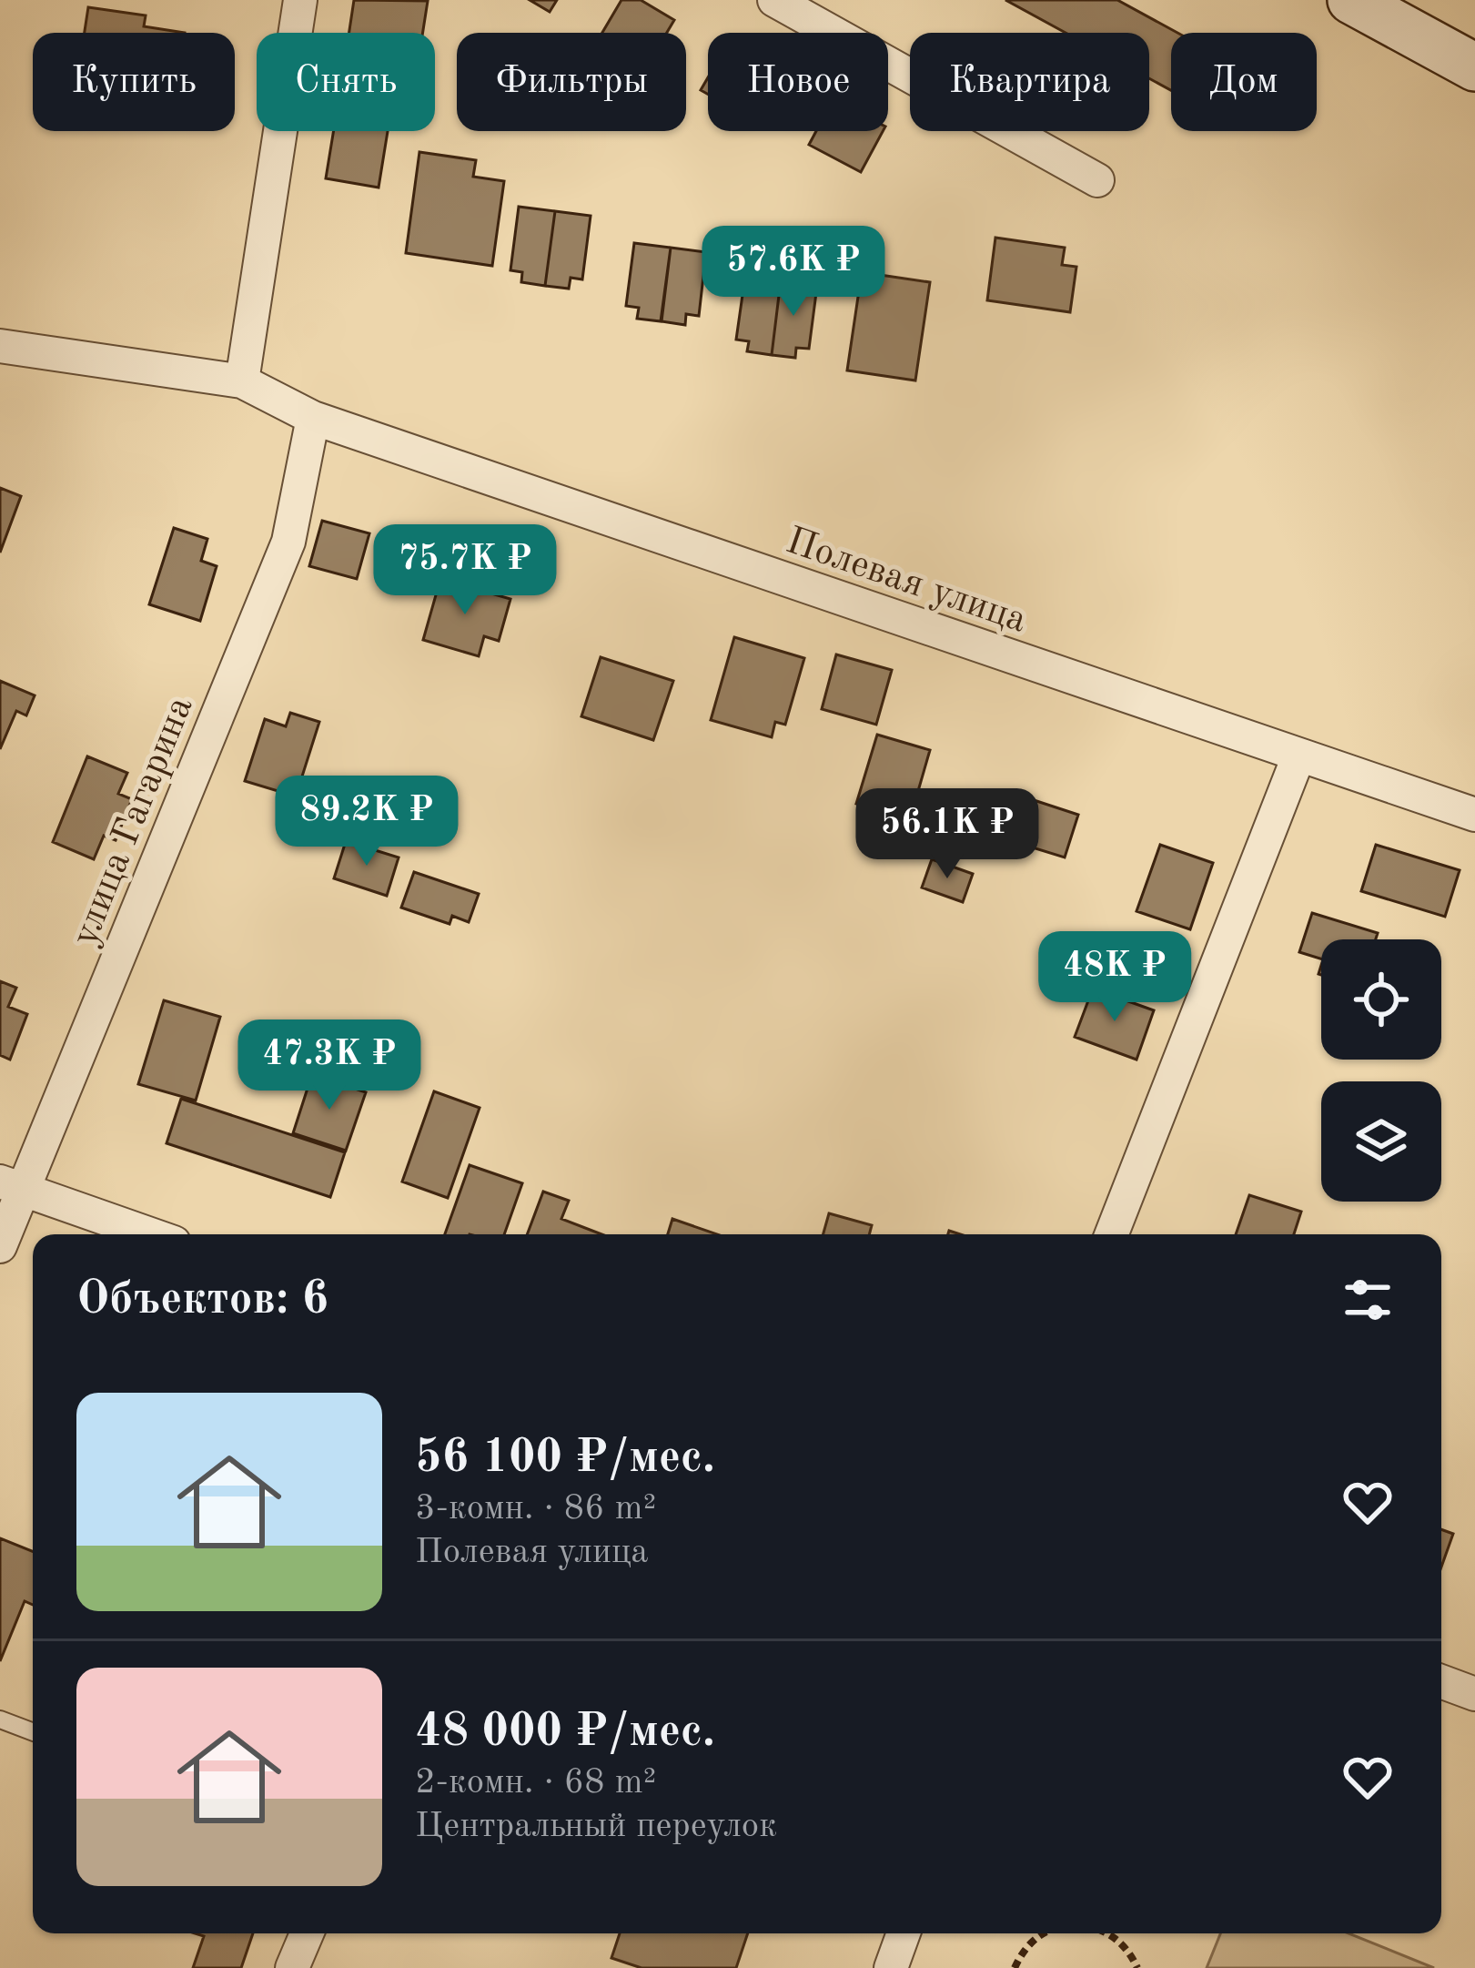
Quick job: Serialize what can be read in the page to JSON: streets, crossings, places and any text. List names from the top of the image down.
{
  "streets": {
    "street": ["Полевая улица", "улица Гагарина"]
  },
  "crossings": [
    ["Полевая улица", "улица Гагарина"]
  ],
  "page": {
    "chip": [
      "Купить",
      "Снять",
      "Фильтры",
      "Новое",
      "Квартира",
      "Дом"
    ],
    "price": [
      "57.6K ₽",
      "75.7K ₽",
      "89.2K ₽",
      "56.1K ₽",
      "48K ₽",
      "47.3K ₽"
    ],
    "heading": "Объектов: 6",
    "list": [
      {
        "name": "56 100 ₽/мес.",
        "note": "3-комн. · 86 m² · Полевая улица"
      },
      {
        "name": "48 000 ₽/мес.",
        "note": "2-комн. · 68 m² · Центральный переулок"
      }
    ]
  }
}
